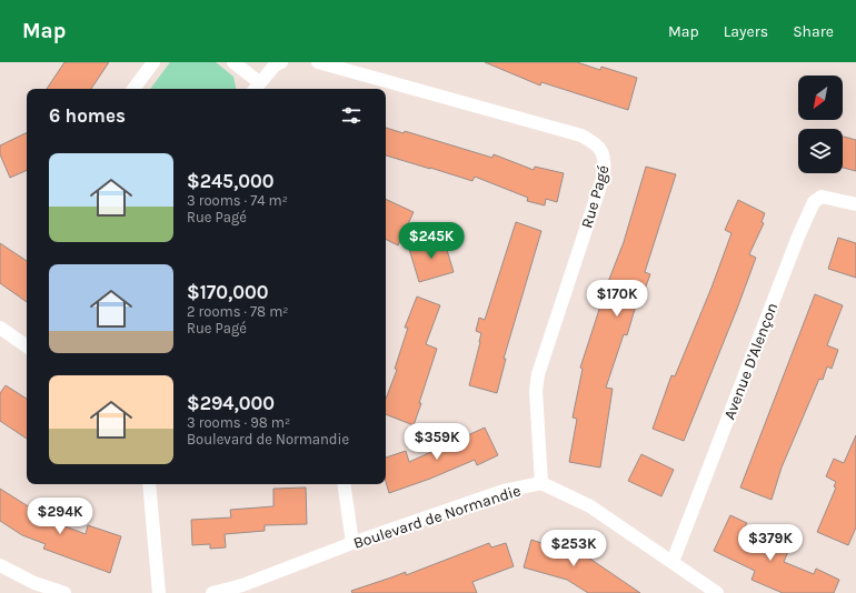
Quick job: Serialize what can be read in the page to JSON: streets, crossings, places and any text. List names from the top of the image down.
{
  "streets": {
    "street": ["Rue Pagé", "Avenue D'Alençon", "Boulevard de Normandie"]
  },
  "crossings": [
    ["Rue Pagé", "Boulevard de Normandie"],
    ["Avenue D'Alençon", "Boulevard de Normandie"]
  ],
  "north": "bottom left",
  "page": {
    "header": "Map",
    "nav": ["Map", "Layers", "Share"],
    "heading": "6 homes",
    "list": [
      {
        "name": "$245,000",
        "note": "3 rooms · 74 m² · Rue Pagé"
      },
      {
        "name": "$170,000",
        "note": "2 rooms · 78 m² · Rue Pagé"
      },
      {
        "name": "$294,000",
        "note": "3 rooms · 98 m² · Boulevard de Normandie"
      }
    ],
    "price": [
      "$245K",
      "$170K",
      "$359K",
      "$294K",
      "$379K",
      "$253K"
    ]
  }
}
